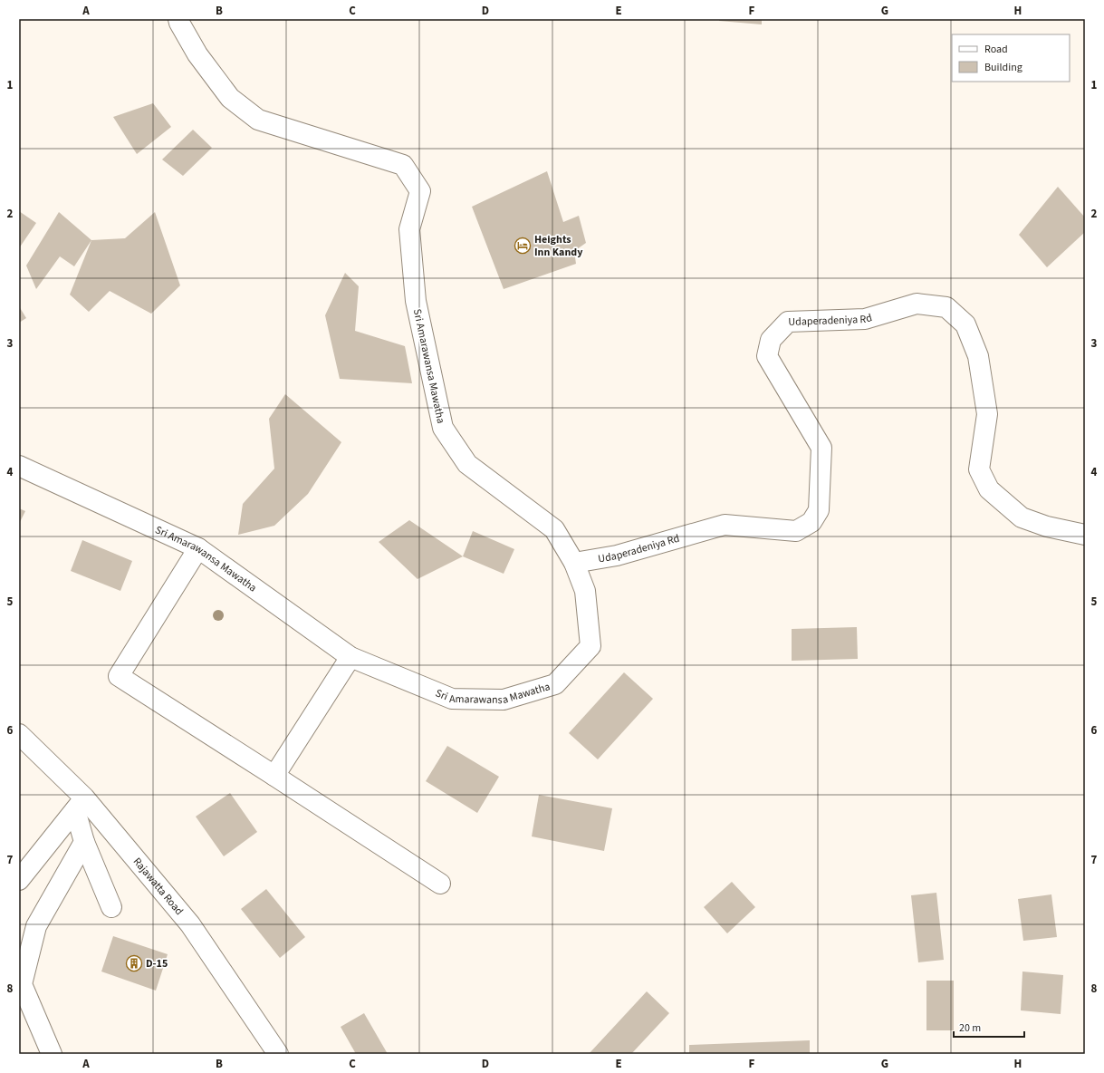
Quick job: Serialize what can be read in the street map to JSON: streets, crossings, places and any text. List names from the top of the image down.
{
  "streets": {
    "street": ["Udaperadeniya Rd", "Sri Amarawansa Mawatha", "Rajawatta Road"]
  },
  "crossings": [
    ["Udaperadeniya Rd", "Sri Amarawansa Mawatha"]
  ],
  "places": {
    "hotel": ["Heights Inn Kandy"],
    "building": ["D-15"]
  },
  "legend": ["Road", "Building"],
  "scale_bar": "20 m",
  "grid": {
    "columns": [
      "A",
      "B",
      "C",
      "D",
      "E",
      "F",
      "G",
      "H"
    ],
    "rows": [
      "1",
      "2",
      "3",
      "4",
      "5",
      "6",
      "7",
      "8"
    ]
  }
}
